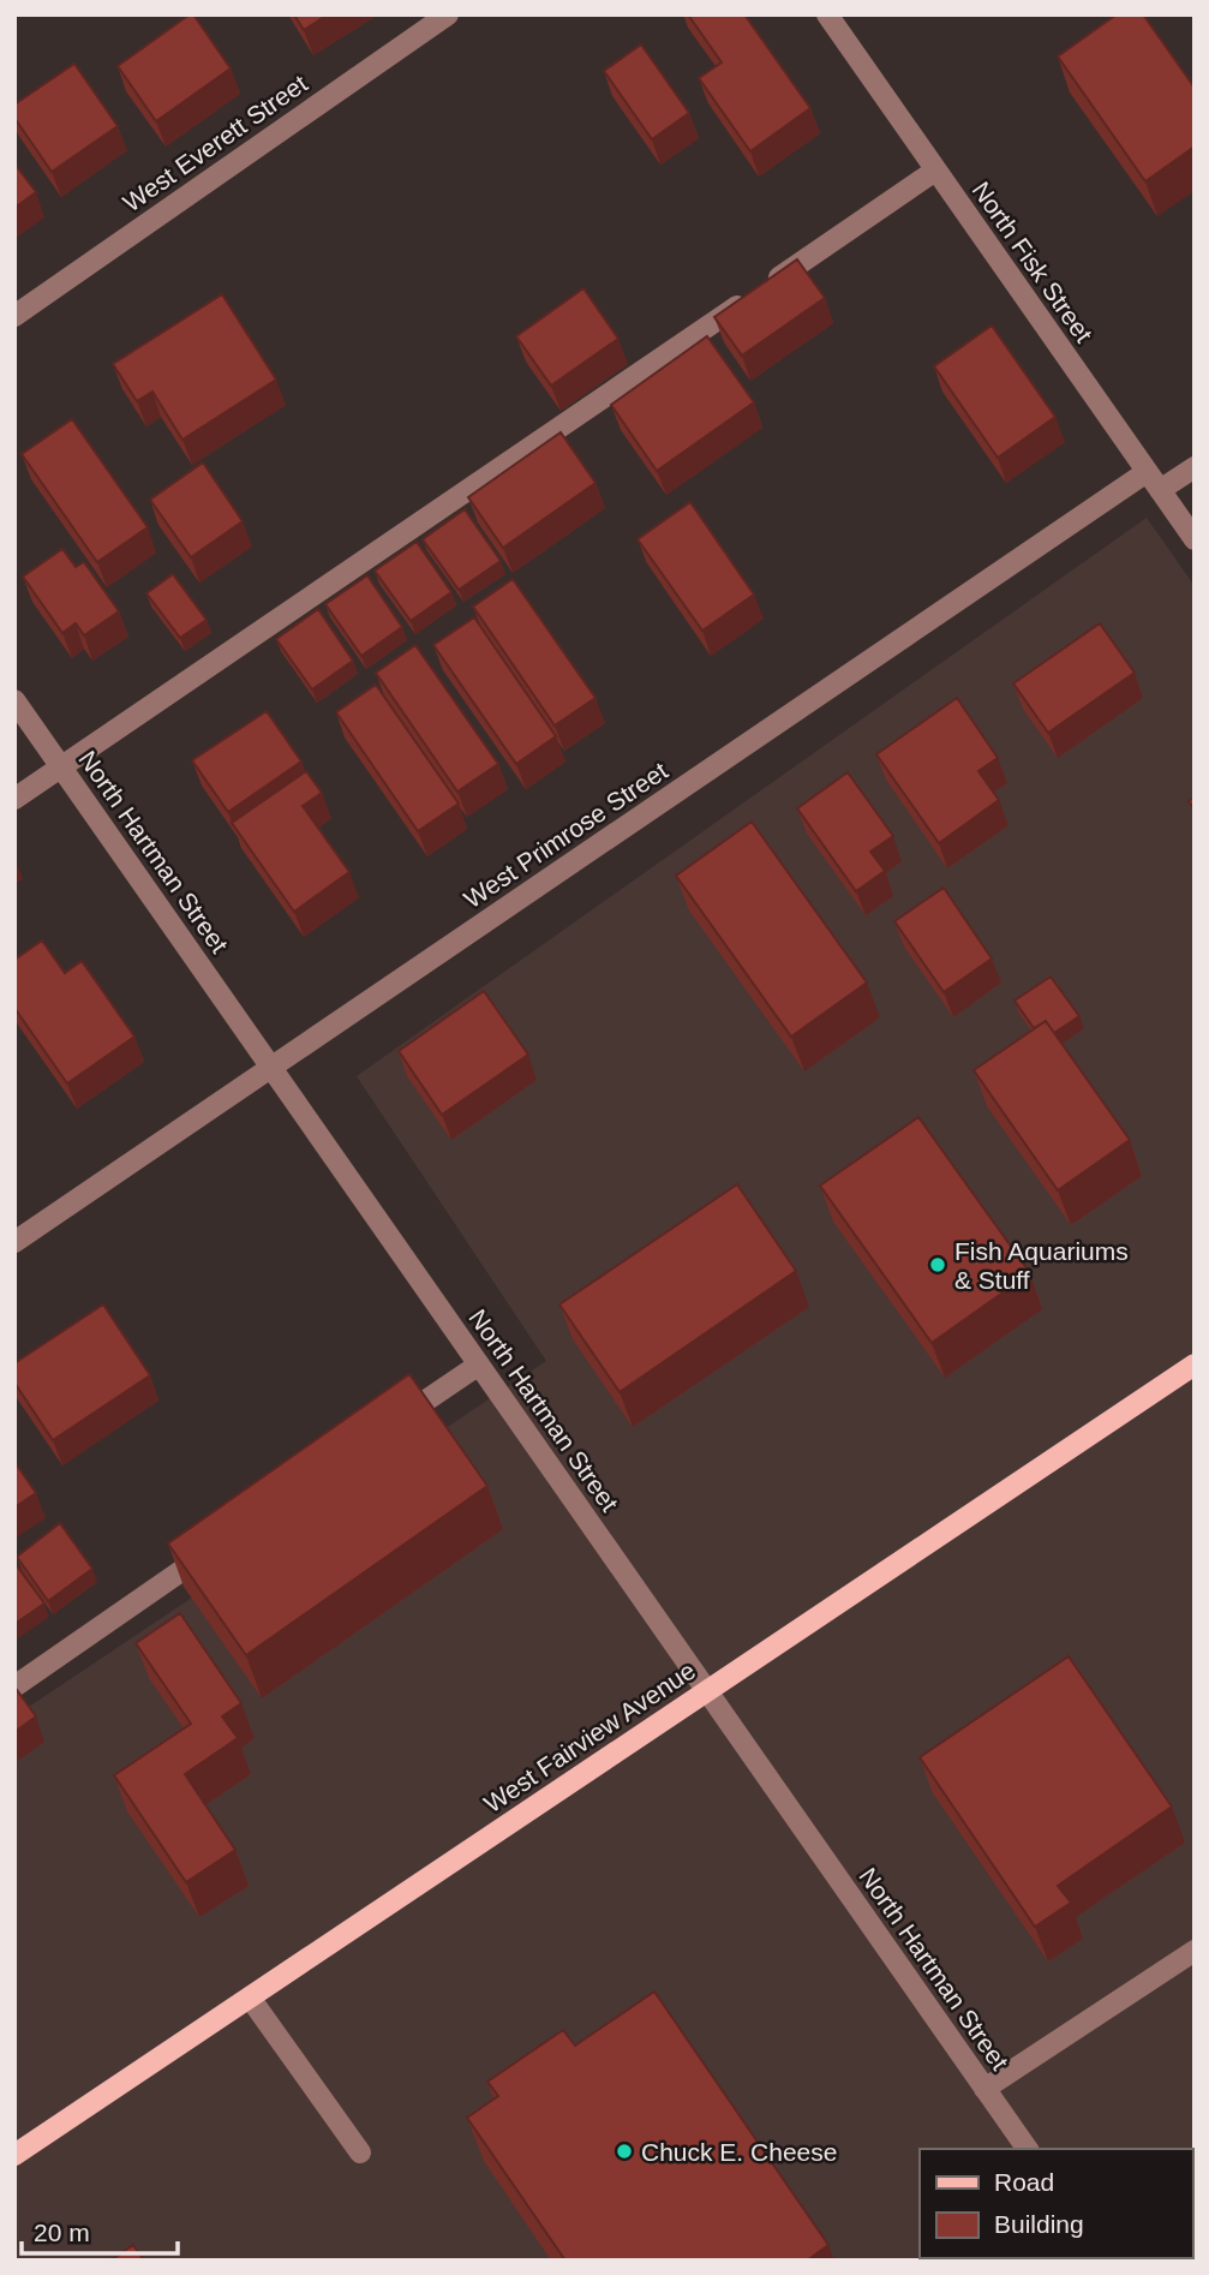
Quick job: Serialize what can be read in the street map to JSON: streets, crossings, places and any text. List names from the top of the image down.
{
  "streets": {
    "main road": ["West Fairview Avenue"],
    "street": [
      "West Everett Street",
      "North Fisk Street",
      "West Primrose Street",
      "North Hartman Street"
    ]
  },
  "crossings": [
    ["North Fisk Street", "West Primrose Street"],
    ["West Primrose Street", "North Hartman Street"],
    ["North Hartman Street", "West Fairview Avenue"]
  ],
  "places": ["Fish Aquariums & Stuff", "Chuck E. Cheese"],
  "legend": ["Road", "Building"],
  "scale_bar": "20 m"
}
